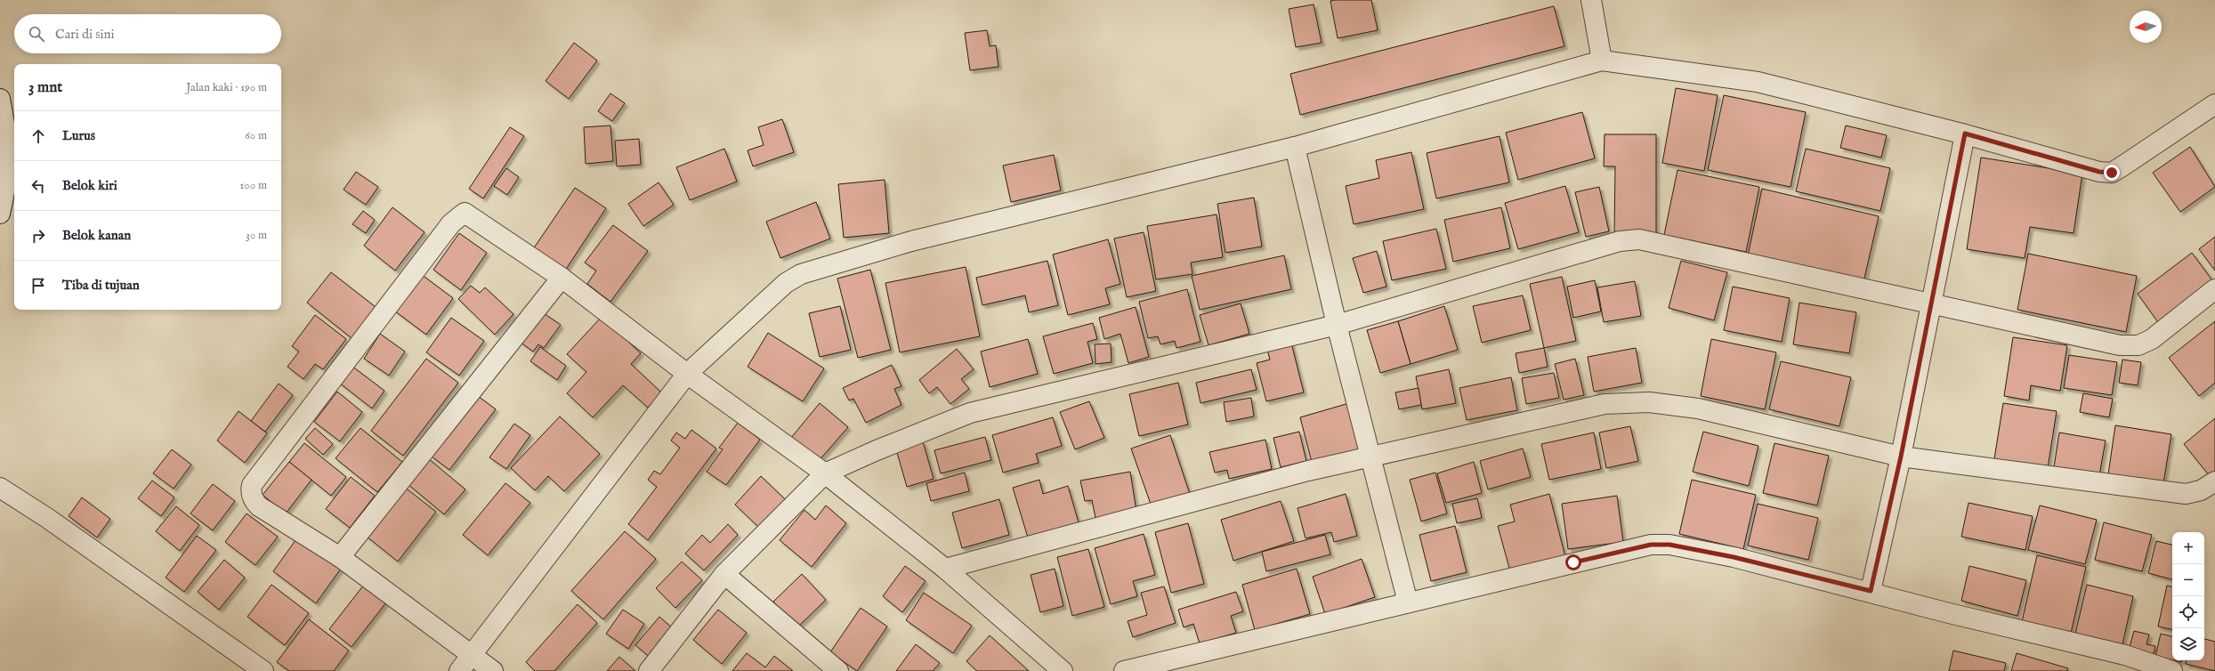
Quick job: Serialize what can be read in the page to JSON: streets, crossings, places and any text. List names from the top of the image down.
{
  "north": "left",
  "page": {
    "search": "Cari di sini",
    "heading": ["3 mnt", "Jalan kaki · 190 m"],
    "list": [
      ["Lurus", "60 m"],
      ["Belok kiri", "100 m"],
      ["Belok kanan", "30 m"],
      "Tiba di tujuan"
    ],
    "map_buttons": ["+", "−"]
  }
}
